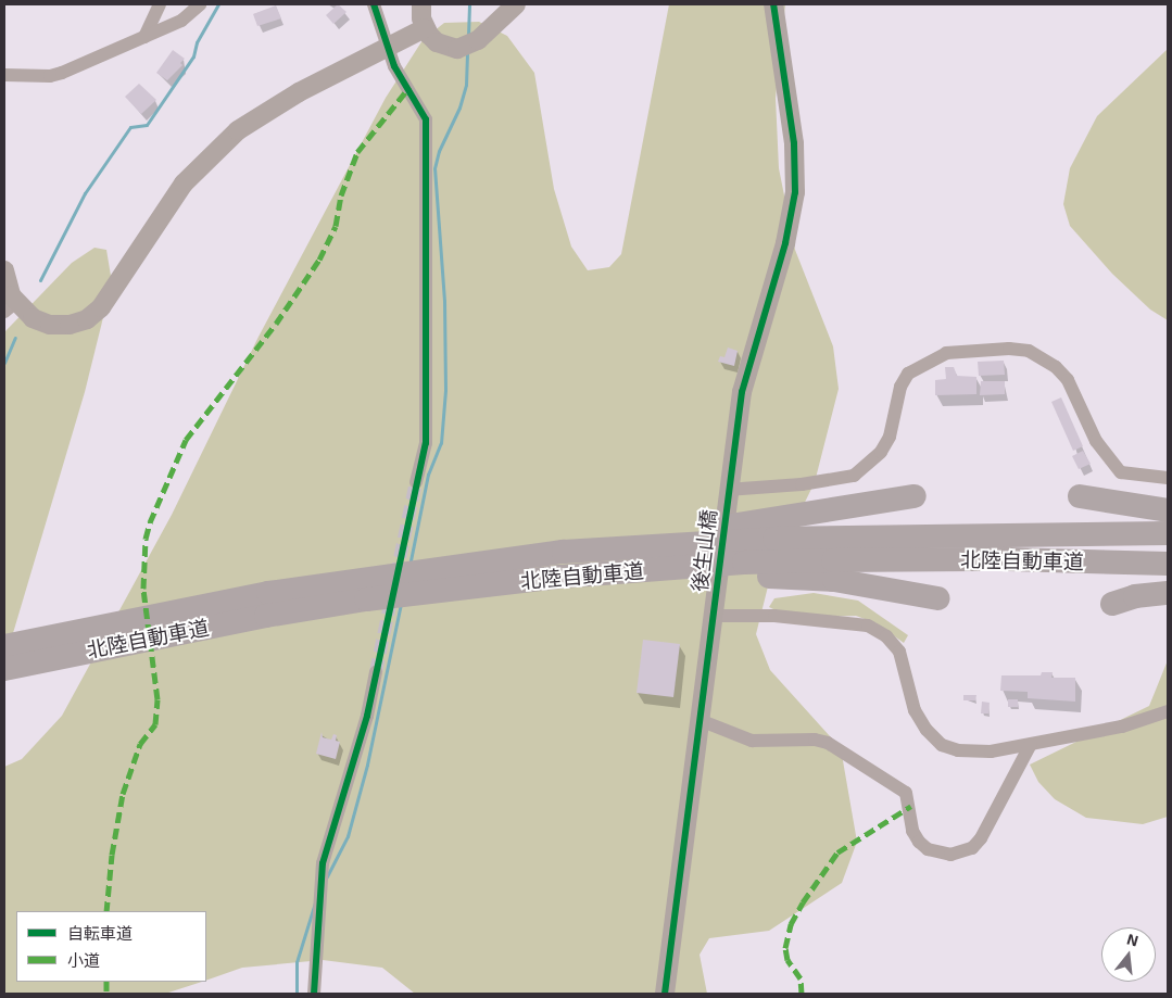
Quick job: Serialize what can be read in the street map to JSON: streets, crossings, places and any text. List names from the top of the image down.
{
  "streets": {
    "highway": ["北陸自動車道"],
    "street": ["後生山橋"]
  },
  "legend": ["自転車道", "小道"],
  "north": "top"
}
